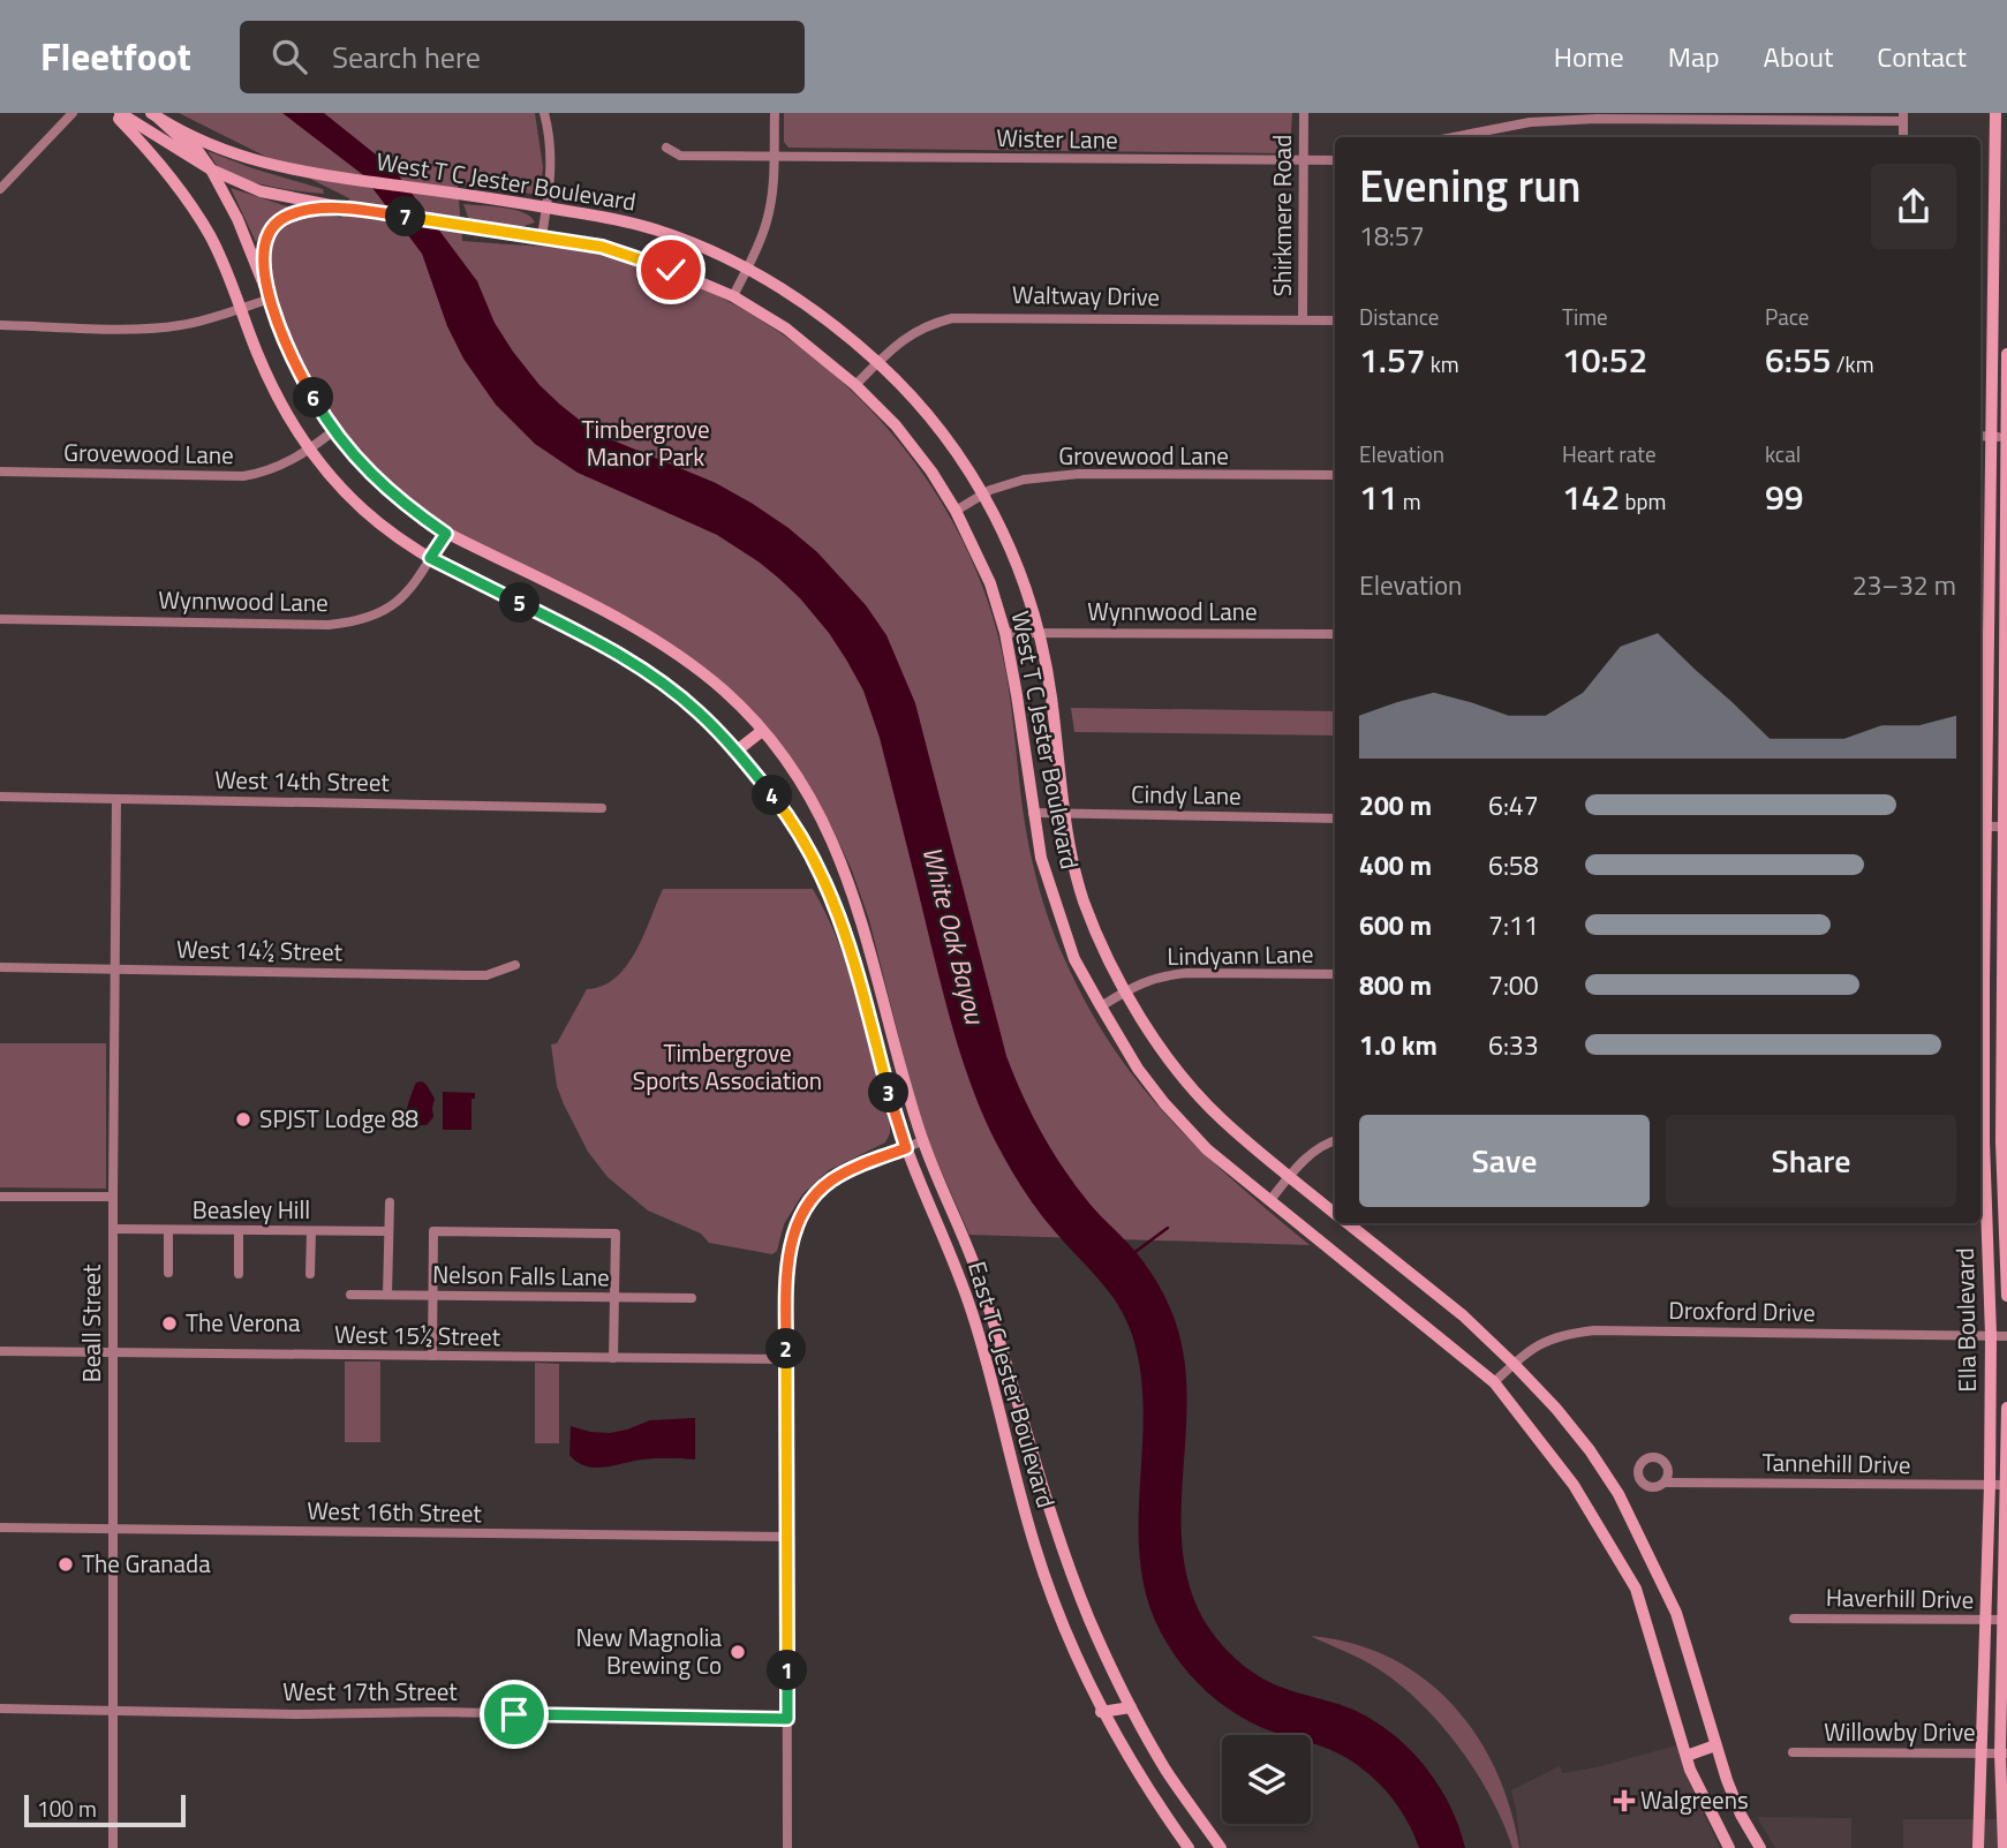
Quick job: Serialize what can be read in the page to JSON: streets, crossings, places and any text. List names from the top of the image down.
{
  "streets": {
    "main road": ["West T C Jester Boulevard", "Ella Boulevard", "East T C Jester Boulevard"],
    "street": [
      "Wister Lane",
      "Shirkmere Road",
      "Waltway Drive",
      "Grovewood Lane",
      "Wynnwood Lane",
      "West 14th Street",
      "Cindy Lane",
      "West 14½ Street",
      "Lindyann Lane",
      "Beasley Hill",
      "Nelson Falls Lane",
      "Droxford Drive",
      "Beall Street",
      "West 15½ Street",
      "Tannehill Drive",
      "West 16th Street",
      "Haverhill Drive",
      "West 17th Street",
      "Willowby Drive"
    ]
  },
  "crossings": [
    ["Wister Lane", "Shirkmere Road"],
    ["West T C Jester Boulevard", "Waltway Drive"],
    ["West T C Jester Boulevard", "Grovewood Lane"],
    ["West T C Jester Boulevard", "Wynnwood Lane"],
    ["West T C Jester Boulevard", "Cindy Lane"],
    ["West T C Jester Boulevard", "Lindyann Lane"],
    ["West T C Jester Boulevard", "Droxford Drive"],
    ["West T C Jester Boulevard", "East T C Jester Boulevard"],
    ["Shirkmere Road", "Waltway Drive"],
    ["Grovewood Lane", "East T C Jester Boulevard"],
    ["Wynnwood Lane", "East T C Jester Boulevard"],
    ["West 14th Street", "Beall Street"],
    ["West 14½ Street", "Beall Street"],
    ["Beasley Hill", "Beall Street"],
    ["Droxford Drive", "Ella Boulevard"],
    ["Ella Boulevard", "Tannehill Drive"],
    ["Ella Boulevard", "Haverhill Drive"],
    ["Ella Boulevard", "Willowby Drive"],
    ["Beall Street", "West 15½ Street"],
    ["Beall Street", "West 16th Street"],
    ["Beall Street", "West 17th Street"]
  ],
  "water": ["White Oak Bayou"],
  "parks": ["Timbergrove Manor Park", "Timbergrove Sports Association"],
  "places": {
    "other": [
      "SPJST Lodge 88",
      "The Verona",
      "The Granada",
      "New Magnolia Brewing Co"
    ],
    "health": ["Walgreens"]
  },
  "scale_bar": "100 m",
  "page": {
    "header": "Fleetfoot",
    "search": "Search here",
    "nav": [
      "Home",
      "Map",
      "About",
      "Contact"
    ],
    "heading": ["Evening run", "18:57"],
    "pins": [
      "7",
      "6",
      "5",
      "4",
      "3",
      "2",
      "1"
    ],
    "stats": [
      ["Distance", "1.57 km"],
      ["Time", "10:52"],
      ["Pace", "6:55 /km"],
      ["Elevation", "11 m"],
      ["Heart rate", "142 bpm"],
      ["kcal", "99"]
    ],
    "chart": ["Elevation", "23–32 m"],
    "list": [
      {
        "name": "200 m",
        "note": "6:47"
      },
      {
        "name": "400 m",
        "note": "6:58"
      },
      {
        "name": "600 m",
        "note": "7:11"
      },
      {
        "name": "800 m",
        "note": "7:00"
      },
      {
        "name": "1.0 km",
        "note": "6:33"
      }
    ],
    "buttons": ["Save", "Share"],
    "scale": "100 m"
  }
}
